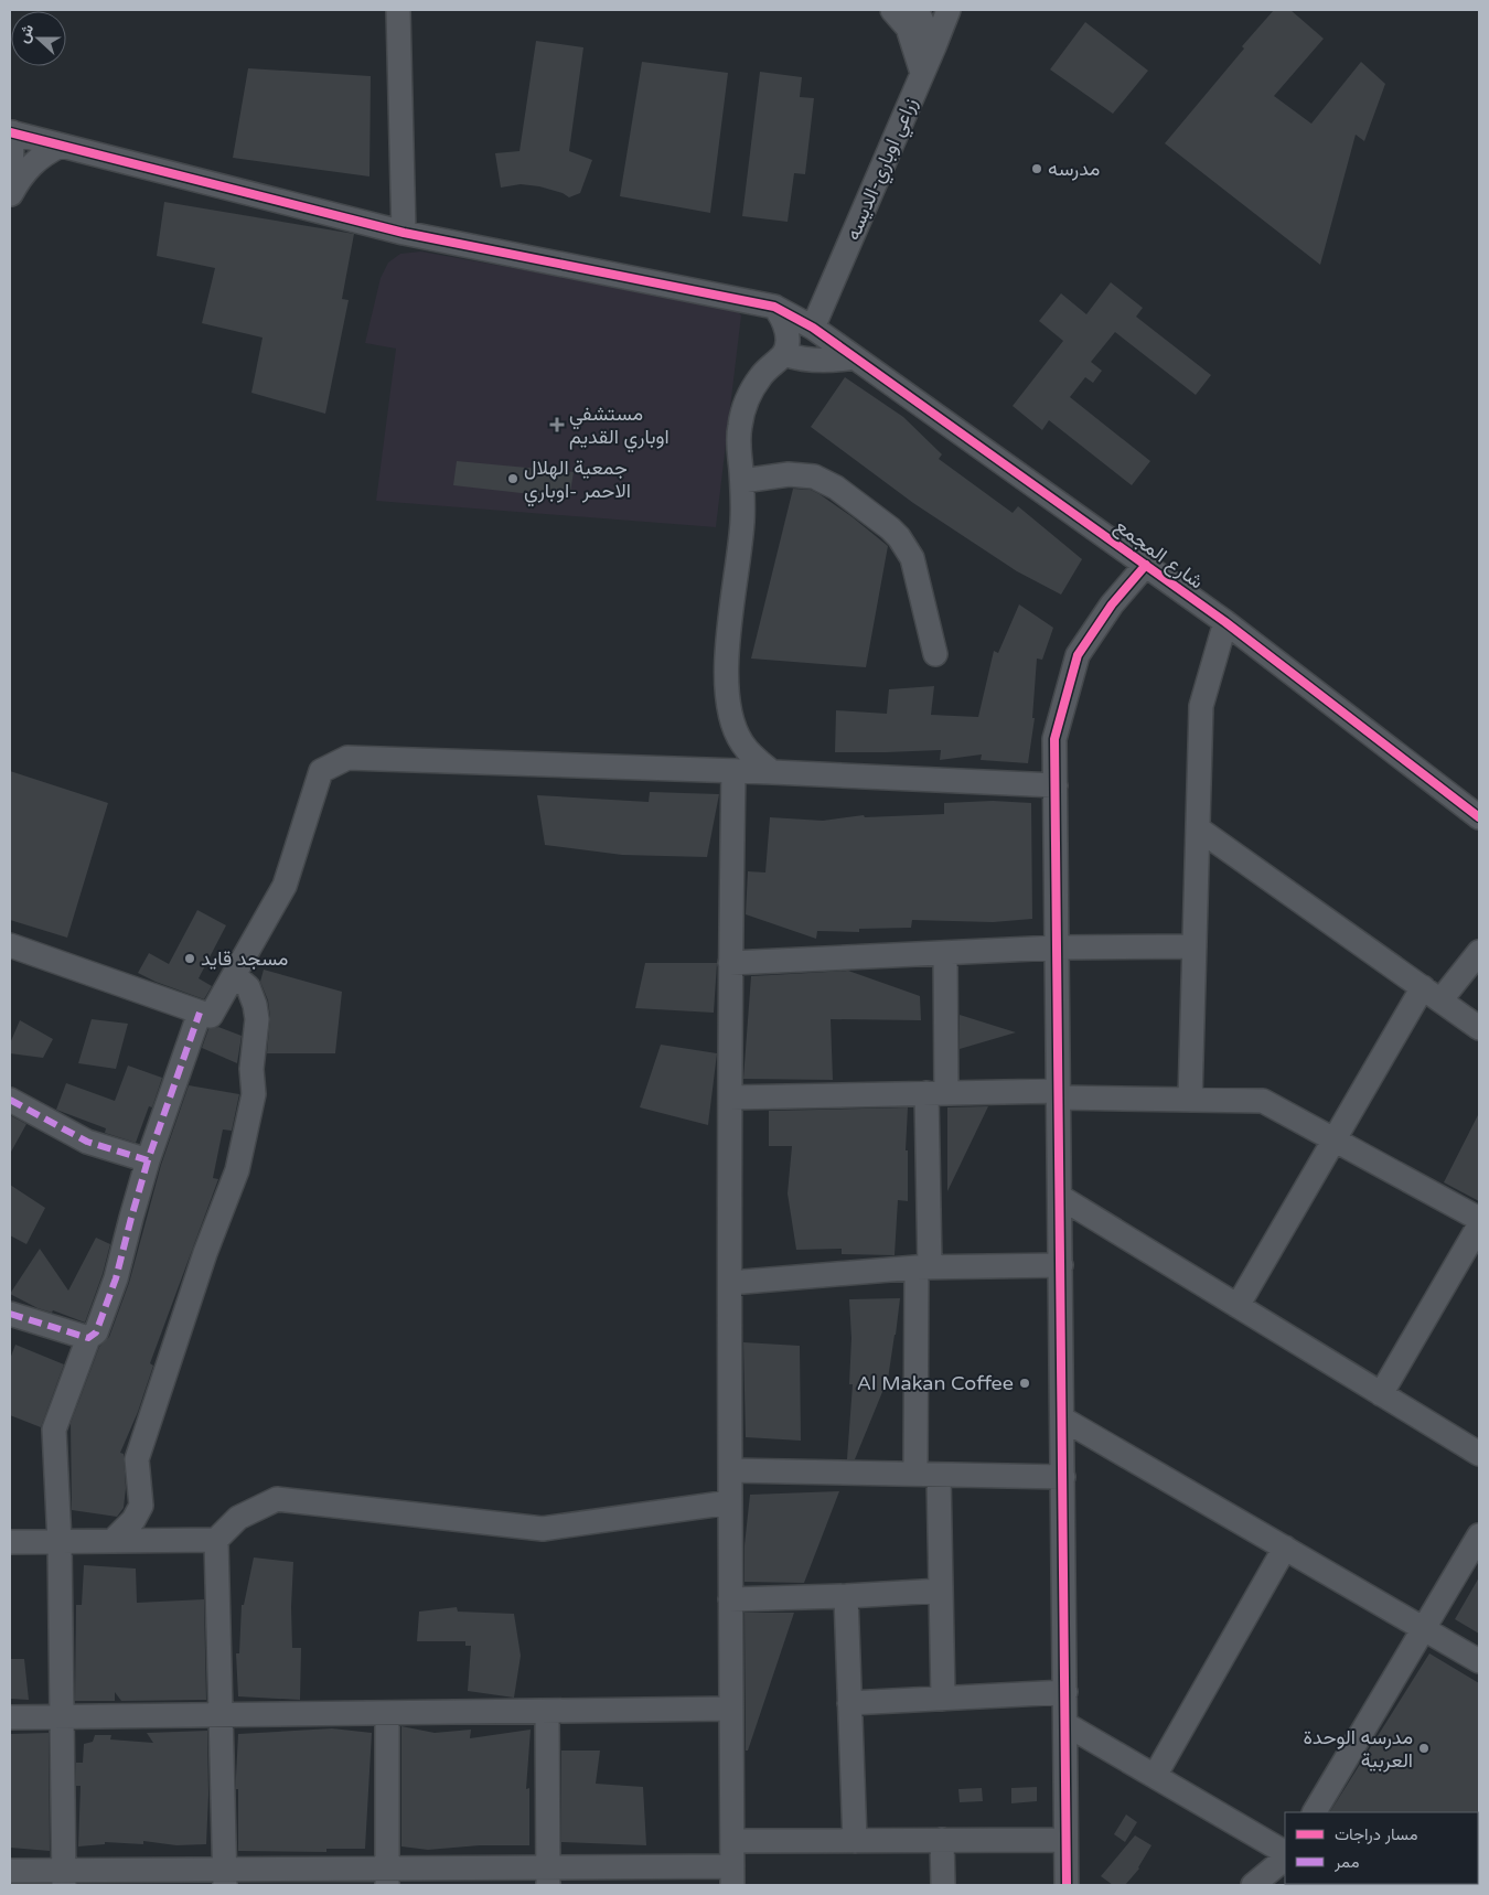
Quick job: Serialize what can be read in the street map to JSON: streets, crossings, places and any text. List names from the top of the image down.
{
  "streets": {
    "street": ["زراعي اوباري-الديسه", "شارع المجمع"]
  },
  "crossings": [
    ["زراعي اوباري-الديسه", "شارع المجمع"]
  ],
  "places": {
    "other": [
      "مدرسه",
      "جمعية الهلال الاحمر -اوباري",
      "مسجد قايد",
      "Al Makan Coffee",
      "مدرسه الوحدة العربية"
    ],
    "health": ["مستشفي اوباري القديم"]
  },
  "legend": ["مسار دراجات", "ممر"],
  "north": "left"
}
